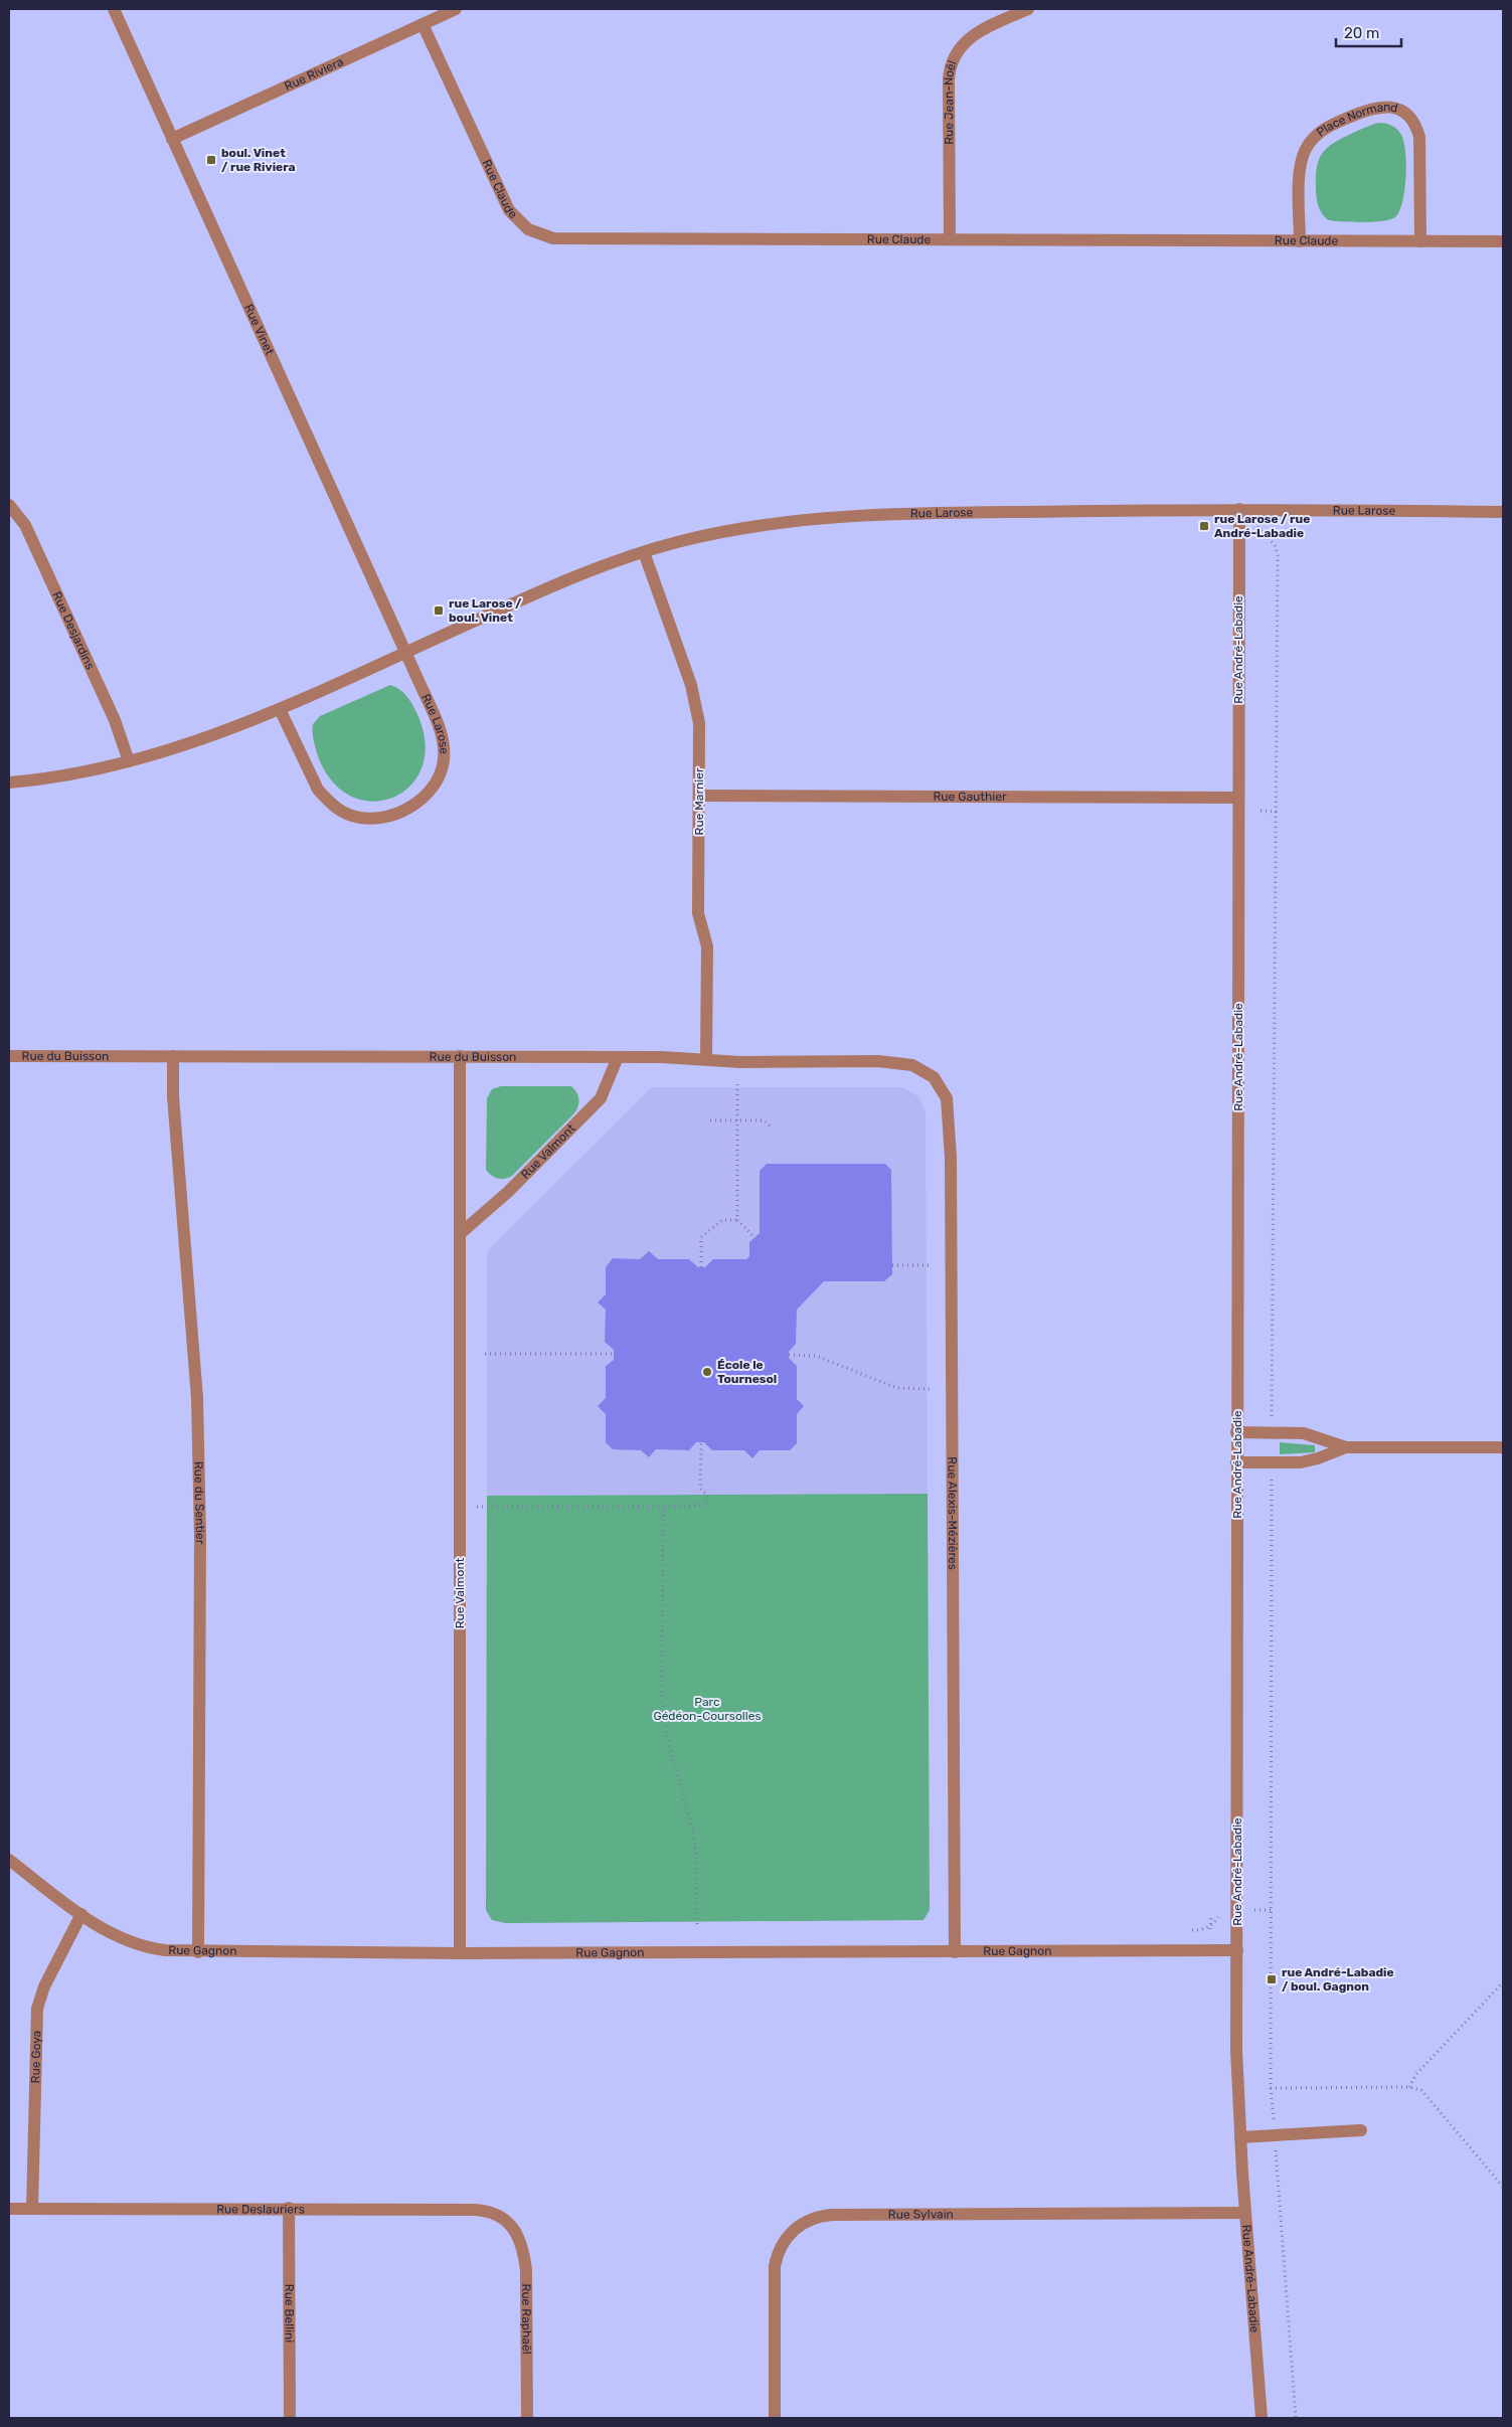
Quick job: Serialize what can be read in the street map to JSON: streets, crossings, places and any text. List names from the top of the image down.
{
  "streets": {
    "street": [
      "Rue Riviera",
      "Rue Jean-Noël",
      "Place Normand",
      "Rue Claude",
      "Rue Vinet",
      "Rue Larose",
      "Rue Desjardins",
      "Rue André-Labadie",
      "Rue Gauthier",
      "Rue Marnier",
      "Rue du Buisson",
      "Rue Valmont",
      "Rue du Sentier",
      "Rue Alexis-Mézières",
      "Rue Gagnon",
      "Rue Goya",
      "Rue Deslauriers",
      "Rue Sylvain",
      "Rue Bellini",
      "Rue Raphaël"
    ]
  },
  "crossings": [
    ["Rue Riviera", "Rue Claude"],
    ["Rue Riviera", "Rue Vinet"],
    ["Rue Jean-Noël", "Rue Claude"],
    ["Place Normand", "Rue Claude"],
    ["Rue Vinet", "Rue Larose"],
    ["Rue Larose", "Rue Desjardins"],
    ["Rue Larose", "Rue André-Labadie"],
    ["Rue Larose", "Rue Marnier"],
    ["Rue André-Labadie", "Rue Gauthier"],
    ["Rue André-Labadie", "Rue Gagnon"],
    ["Rue André-Labadie", "Rue Sylvain"],
    ["Rue Gauthier", "Rue Marnier"],
    ["Rue Marnier", "Rue du Buisson"],
    ["Rue du Buisson", "Rue Valmont"],
    ["Rue du Buisson", "Rue du Sentier"],
    ["Rue du Buisson", "Rue Alexis-Mézières"],
    ["Rue Valmont", "Rue Gagnon"],
    ["Rue du Sentier", "Rue Gagnon"],
    ["Rue Alexis-Mézières", "Rue Gagnon"],
    ["Rue Gagnon", "Rue Goya"],
    ["Rue Goya", "Rue Deslauriers"],
    ["Rue Deslauriers", "Rue Bellini"],
    ["Rue Deslauriers", "Rue Raphaël"]
  ],
  "parks": ["Parc Gédéon-Coursolles"],
  "places": {
    "transit": [
      "boul. Vinet / rue Riviera",
      "rue Larose / rue André-Labadie",
      "rue Larose / boul. Vinet",
      "rue André-Labadie / boul. Gagnon"
    ],
    "other": ["École le Tournesol"]
  },
  "scale_bar": "20 m"
}
